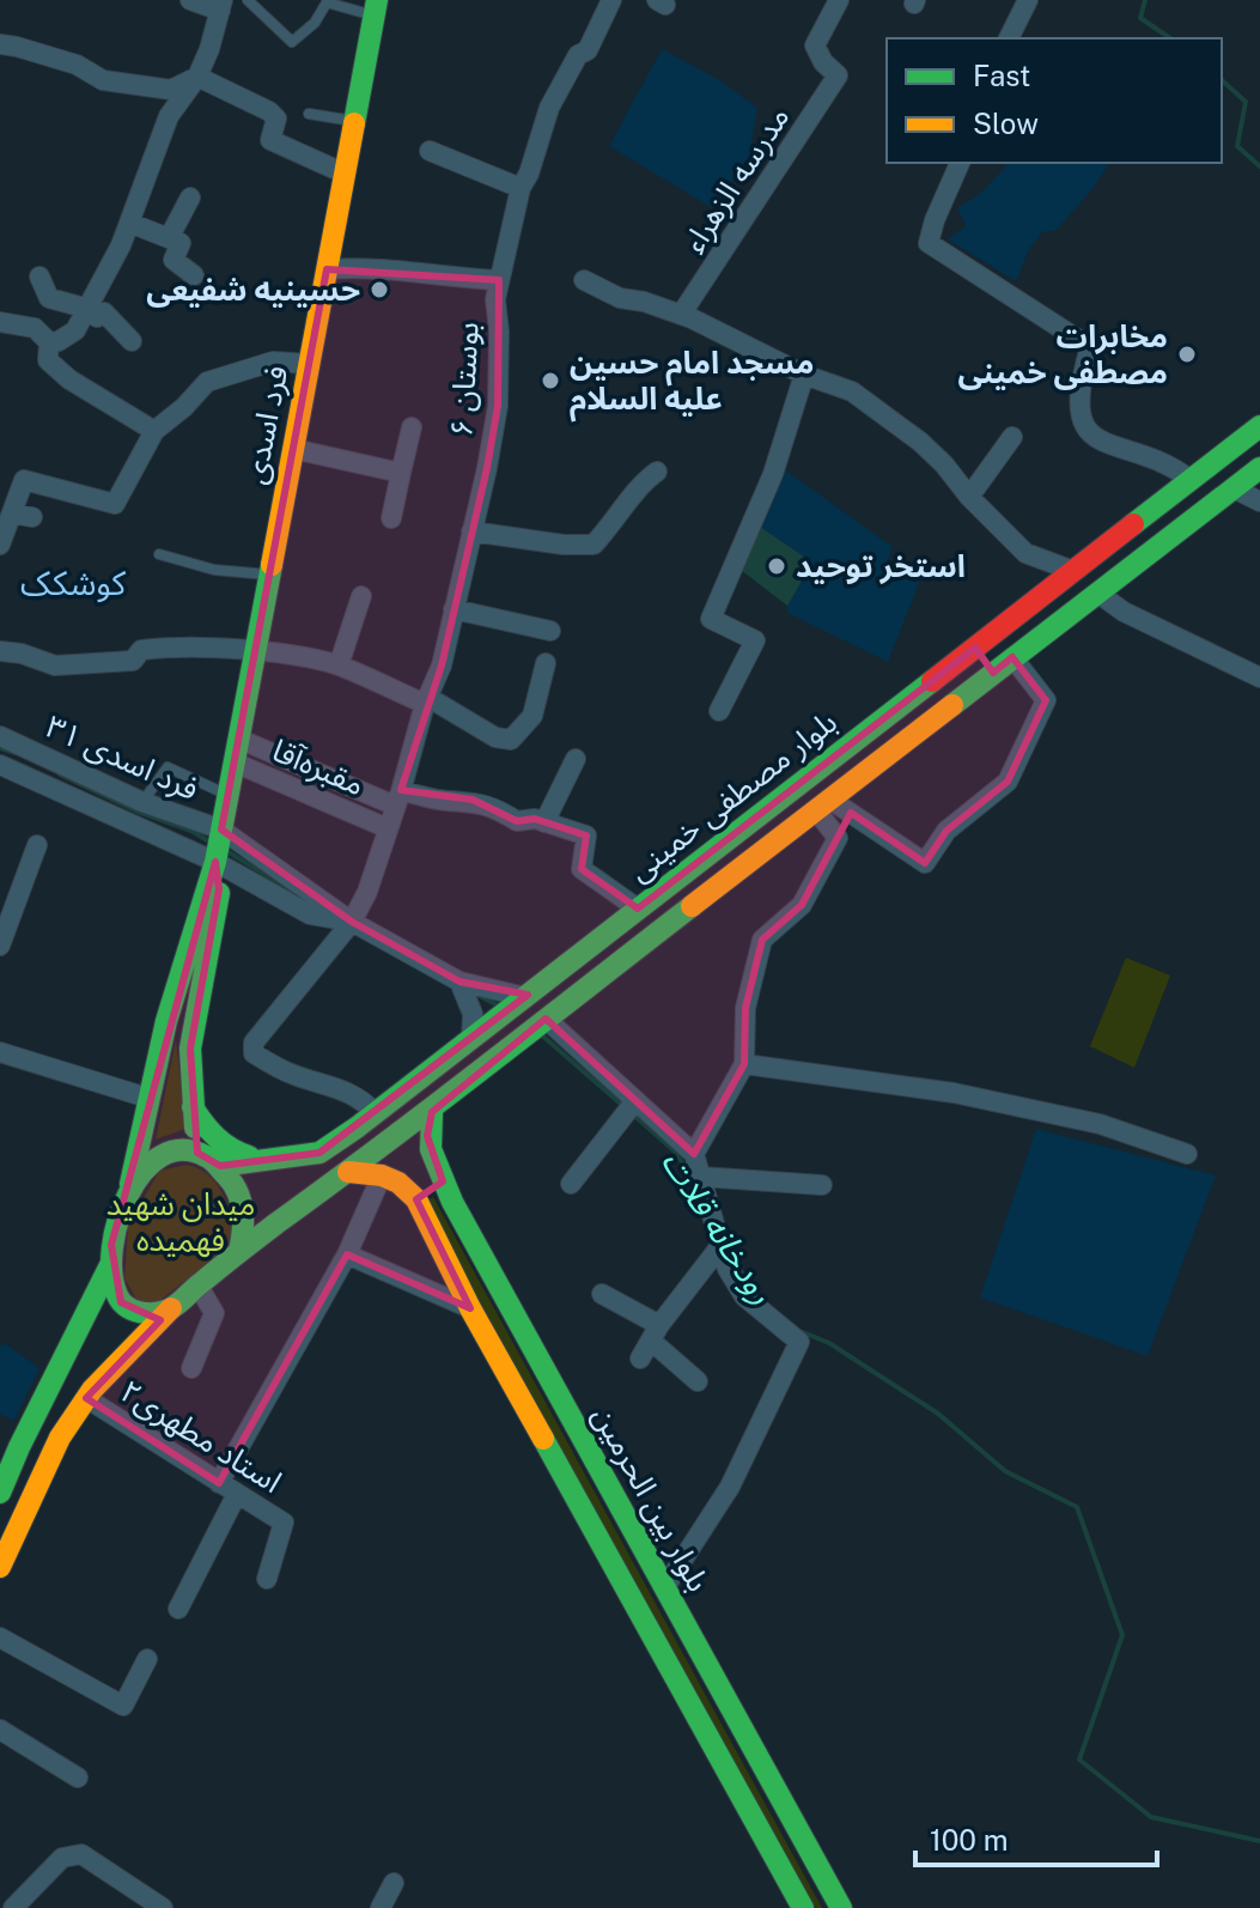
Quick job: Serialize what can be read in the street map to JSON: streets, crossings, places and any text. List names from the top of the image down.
{
  "streets": {
    "main road": ["فرد اسدی", "بلوار مصطفی خمینی", "بلوار بین الحرمین"],
    "street": [
      "مدرسه الزهراء",
      "بوستان ۶",
      "فرد اسدی ۳۱",
      "مقبره‌آقا",
      "استاد مطهری۲"
    ]
  },
  "crossings": [
    ["بوستان ۶", "مقبره‌آقا"],
    ["فرد اسدی", "فرد اسدی ۳۱"],
    ["فرد اسدی", "مقبره‌آقا"],
    ["فرد اسدی", "بلوار مصطفی خمینی"],
    ["فرد اسدی ۳۱", "مقبره‌آقا"],
    ["مقبره‌آقا", "بلوار مصطفی خمینی"],
    ["بلوار مصطفی خمینی", "بلوار بین الحرمین"]
  ],
  "districts": ["کوشکک"],
  "water": ["رودخانه قلات"],
  "parks": ["میدان شهید فهمیده"],
  "places": [
    "حسینیه شفیعی",
    "مخابرات مصطفی خمینی",
    "مسجد امام حسین علیه السلام",
    "استخر توحید"
  ],
  "legend": ["Fast", "Slow"],
  "scale_bar": "100 m"
}
